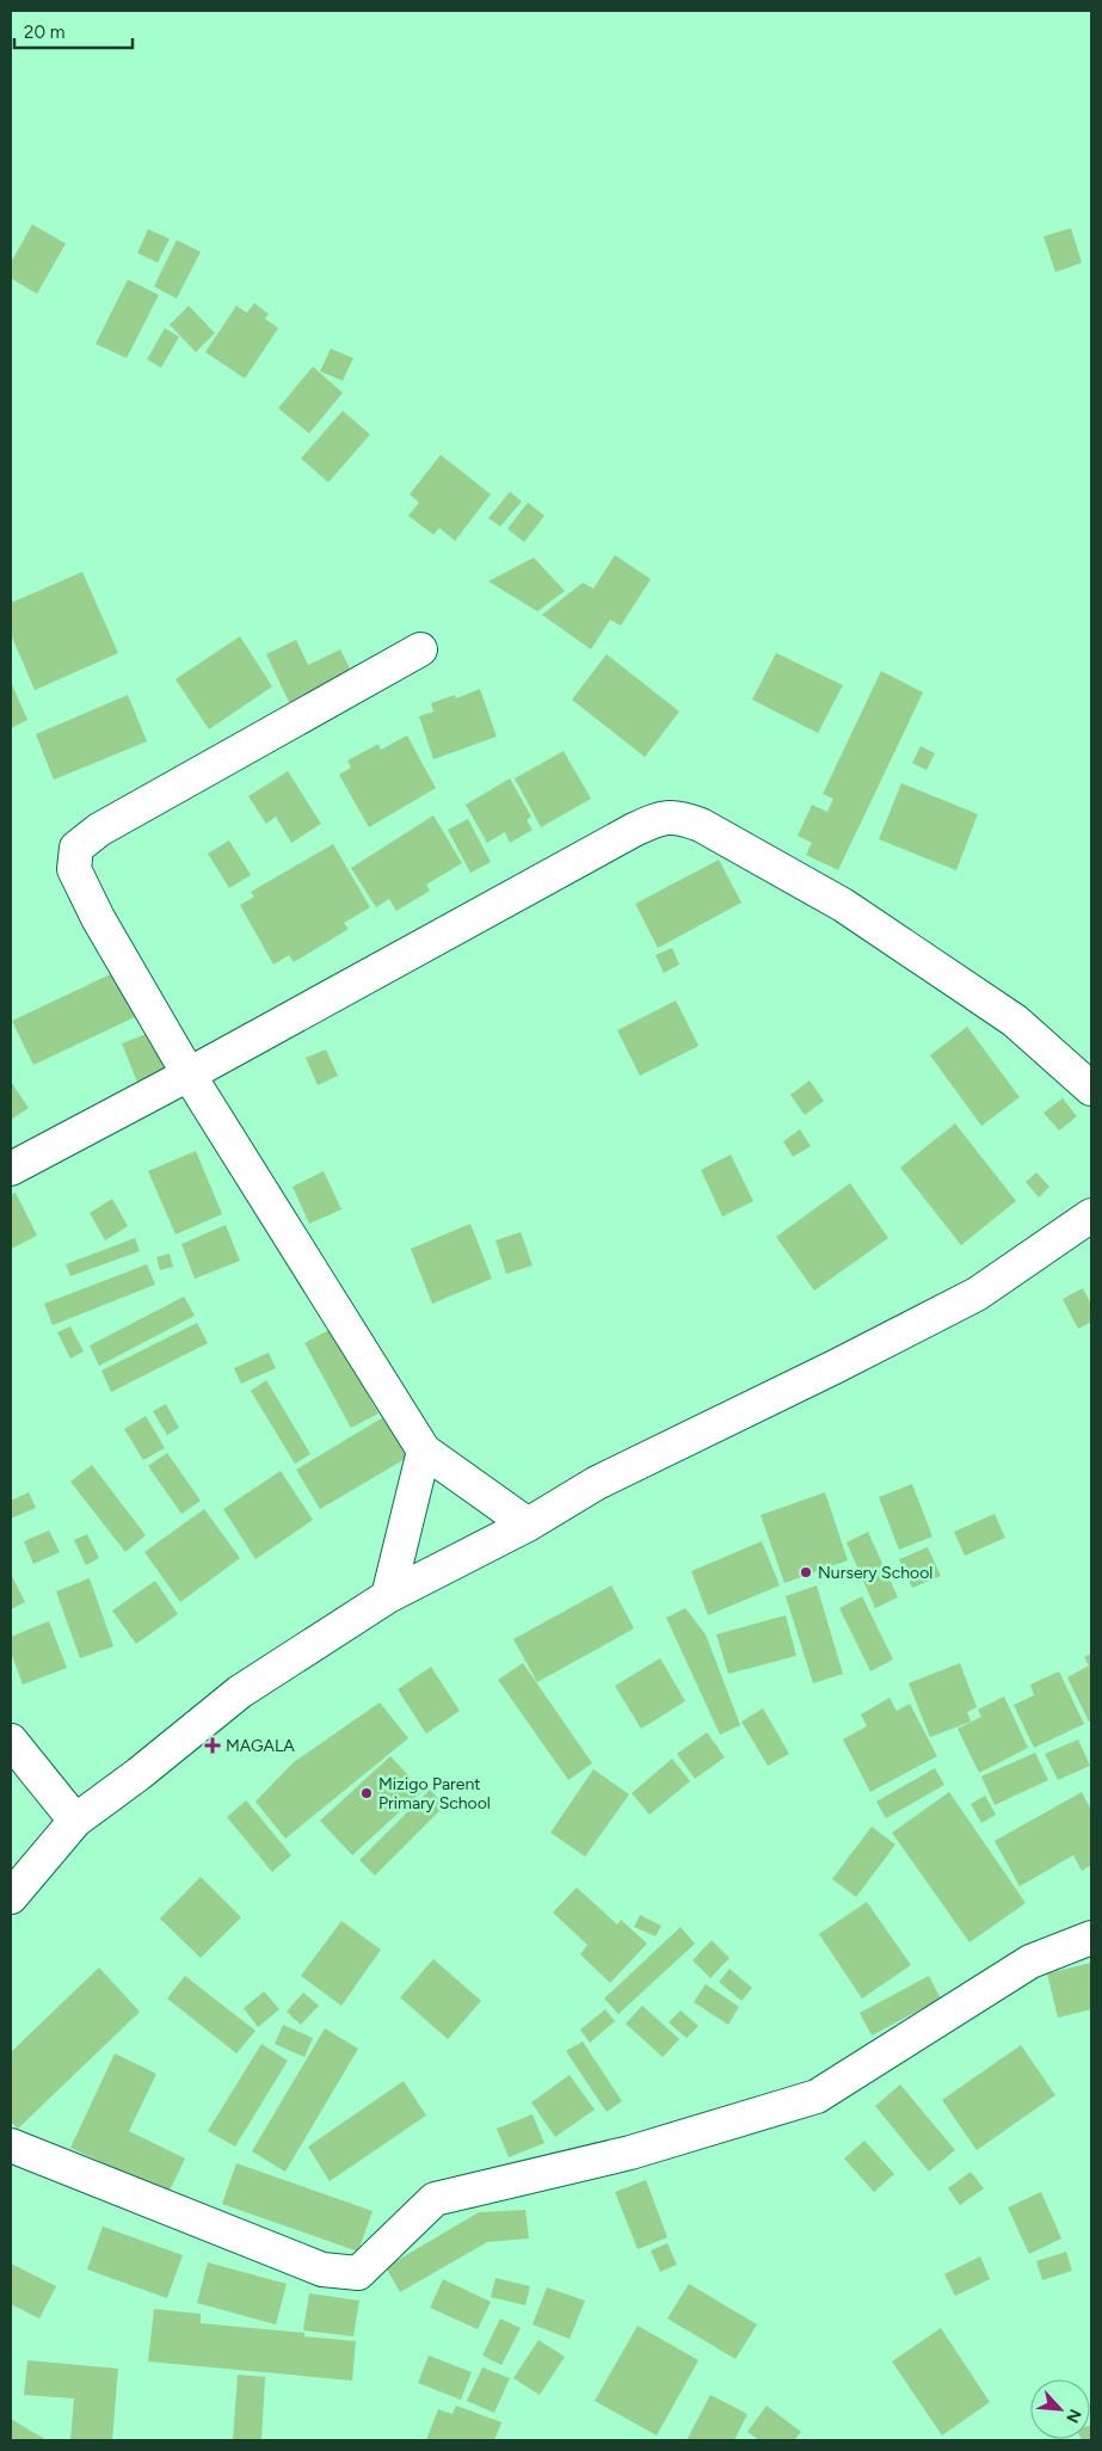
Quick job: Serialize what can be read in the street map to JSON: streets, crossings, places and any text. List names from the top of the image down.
{
  "places": {
    "other": ["Nursery School", "Mizigo Parent Primary School"],
    "health": ["MAGALA"]
  },
  "scale_bar": "20 m",
  "north": "bottom right"
}
